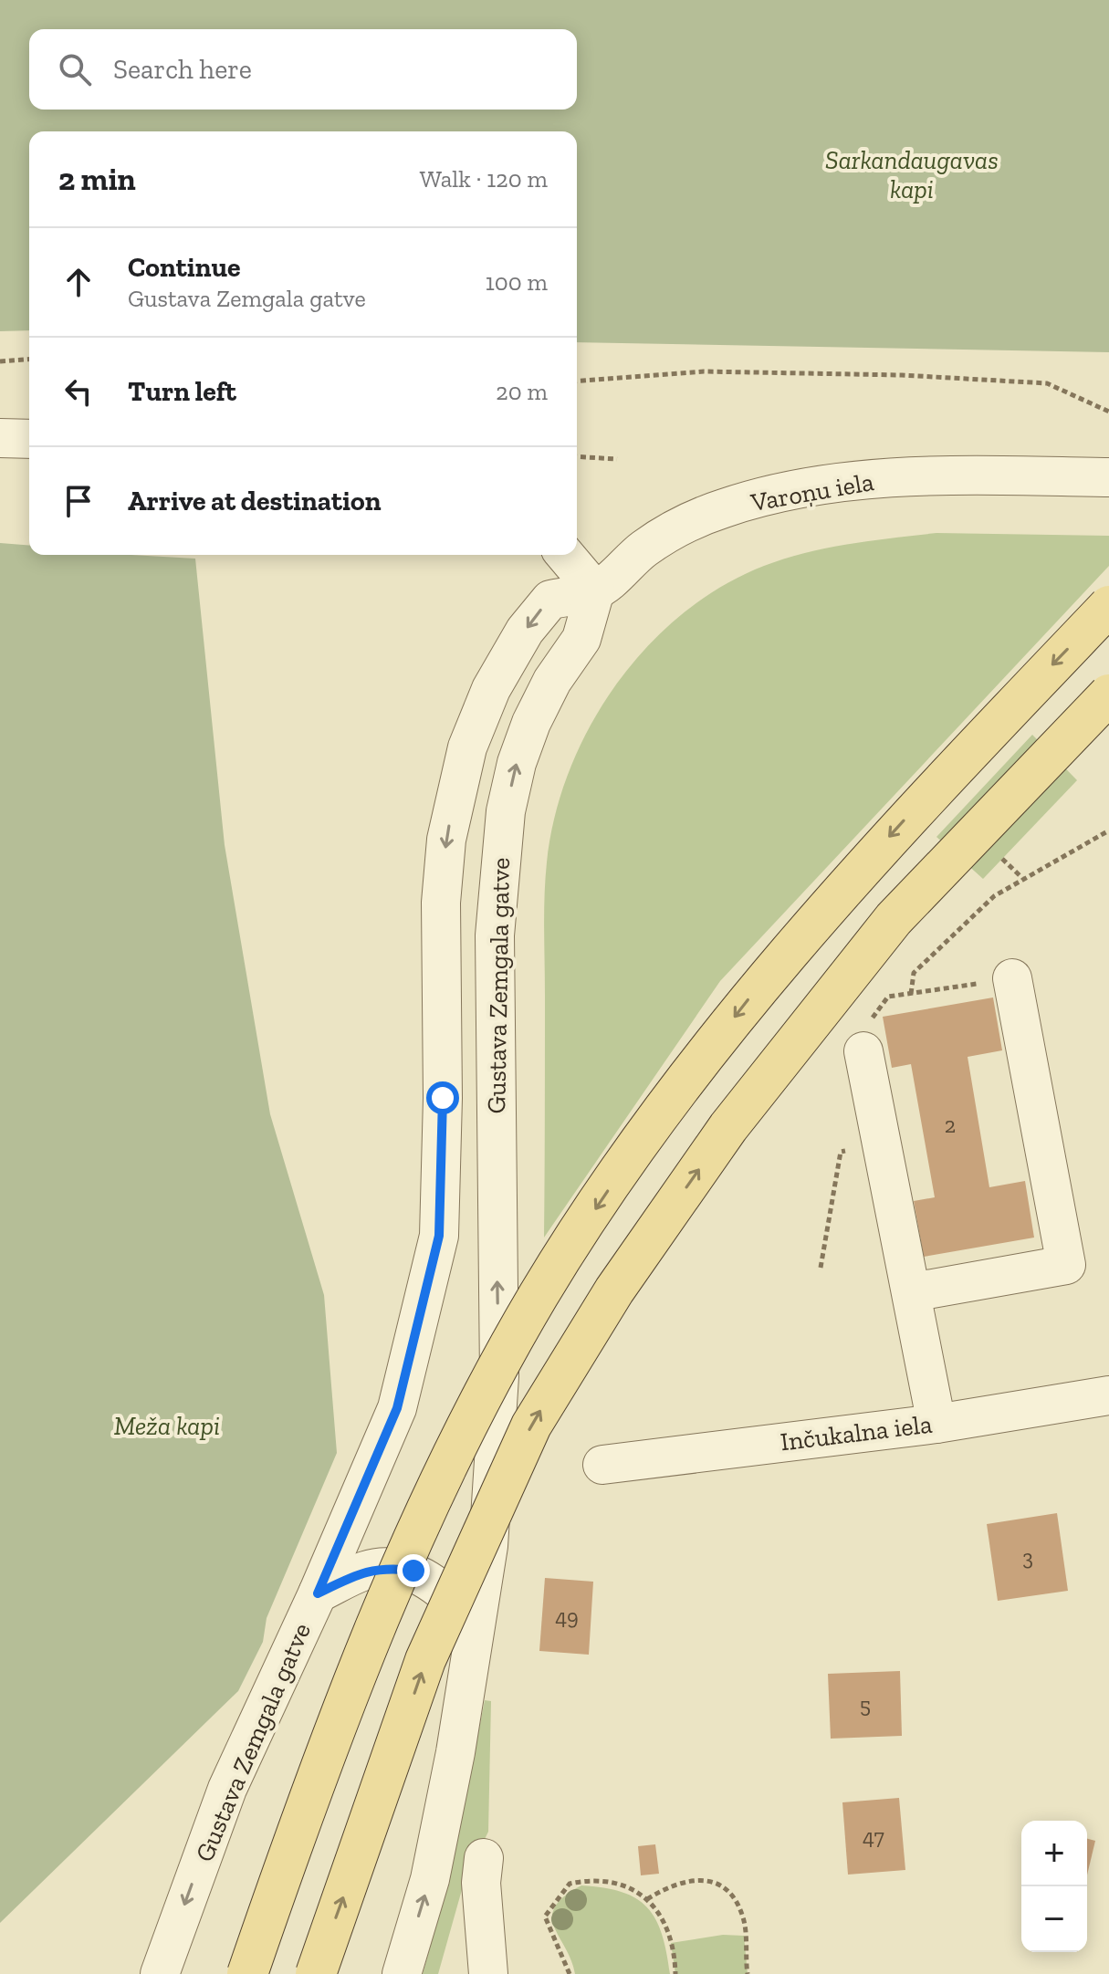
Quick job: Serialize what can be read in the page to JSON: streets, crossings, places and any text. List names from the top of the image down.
{
  "streets": {
    "street": ["Varoņu iela", "Gustava Zemgala gatve", "Inčukalna iela"]
  },
  "crossings": [
    ["Varoņu iela", "Gustava Zemgala gatve"]
  ],
  "parks": ["Sarkandaugavas kapi", "Meža kapi"],
  "house_numbers": [
    "2",
    "3",
    "49",
    "5",
    "47"
  ],
  "page": {
    "search": "Search here",
    "heading": ["2 min", "Walk · 120 m"],
    "list": [
      ["Continue", "Gustava Zemgala gatve", "100 m"],
      ["Turn left", "20 m"],
      "Arrive at destination"
    ],
    "map_buttons": ["+", "−"]
  }
}
